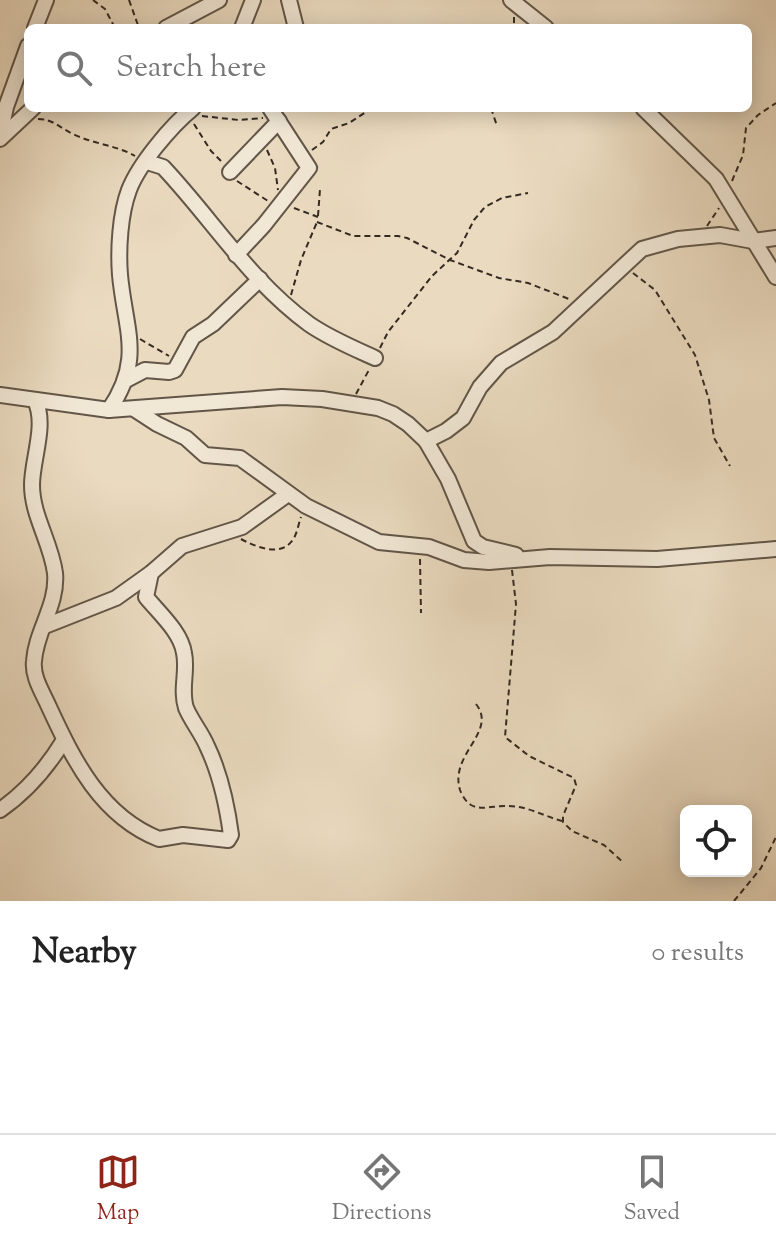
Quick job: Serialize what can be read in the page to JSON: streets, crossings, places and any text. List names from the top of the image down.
{
  "page": {
    "search": "Search here",
    "heading": ["Nearby", "0 results"],
    "nav": ["Map", "Directions", "Saved"]
  }
}
